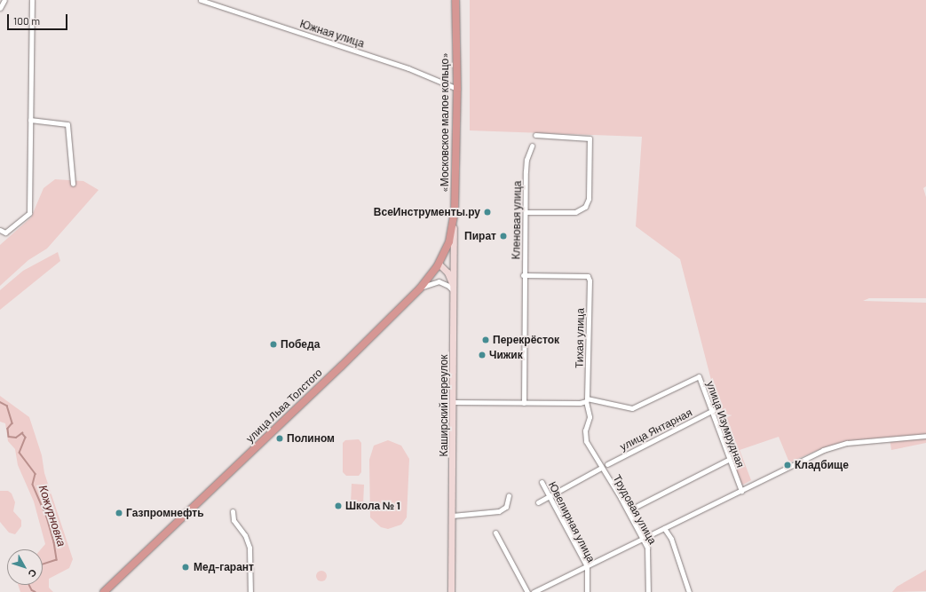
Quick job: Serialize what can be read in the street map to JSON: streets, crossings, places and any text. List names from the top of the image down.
{
  "streets": {
    "highway": ["«Московское малое кольцо»", "улица Льва Толстого"],
    "main road": ["Каширский переулок"],
    "street": [
      "Южная улица",
      "Кленовая улица",
      "Тихая улица",
      "улица Изумрудная",
      "улица Янтарная",
      "Трудовая улица",
      "Ювелирная улица"
    ]
  },
  "crossings": [
    ["Южная улица", "«Московское малое кольцо»"],
    ["«Московское малое кольцо»", "улица Льва Толстого"],
    ["«Московское малое кольцо»", "Каширский переулок"],
    ["Кленовая улица", "Тихая улица"],
    ["Тихая улица", "улица Изумрудная"],
    ["Тихая улица", "Трудовая улица"],
    ["улица Льва Толстого", "Каширский переулок"],
    ["улица Изумрудная", "улица Янтарная"]
  ],
  "water": ["Кожурновка"],
  "places": [
    "ВсеИнструменты.ру",
    "Пират",
    "Перекрёсток",
    "Победа",
    "Чижик",
    "Полином",
    "Кладбище",
    "Школа № 1",
    "Газпромнефть",
    "Мед-гарант"
  ],
  "scale_bar": "100 m",
  "north": "bottom right"
}
